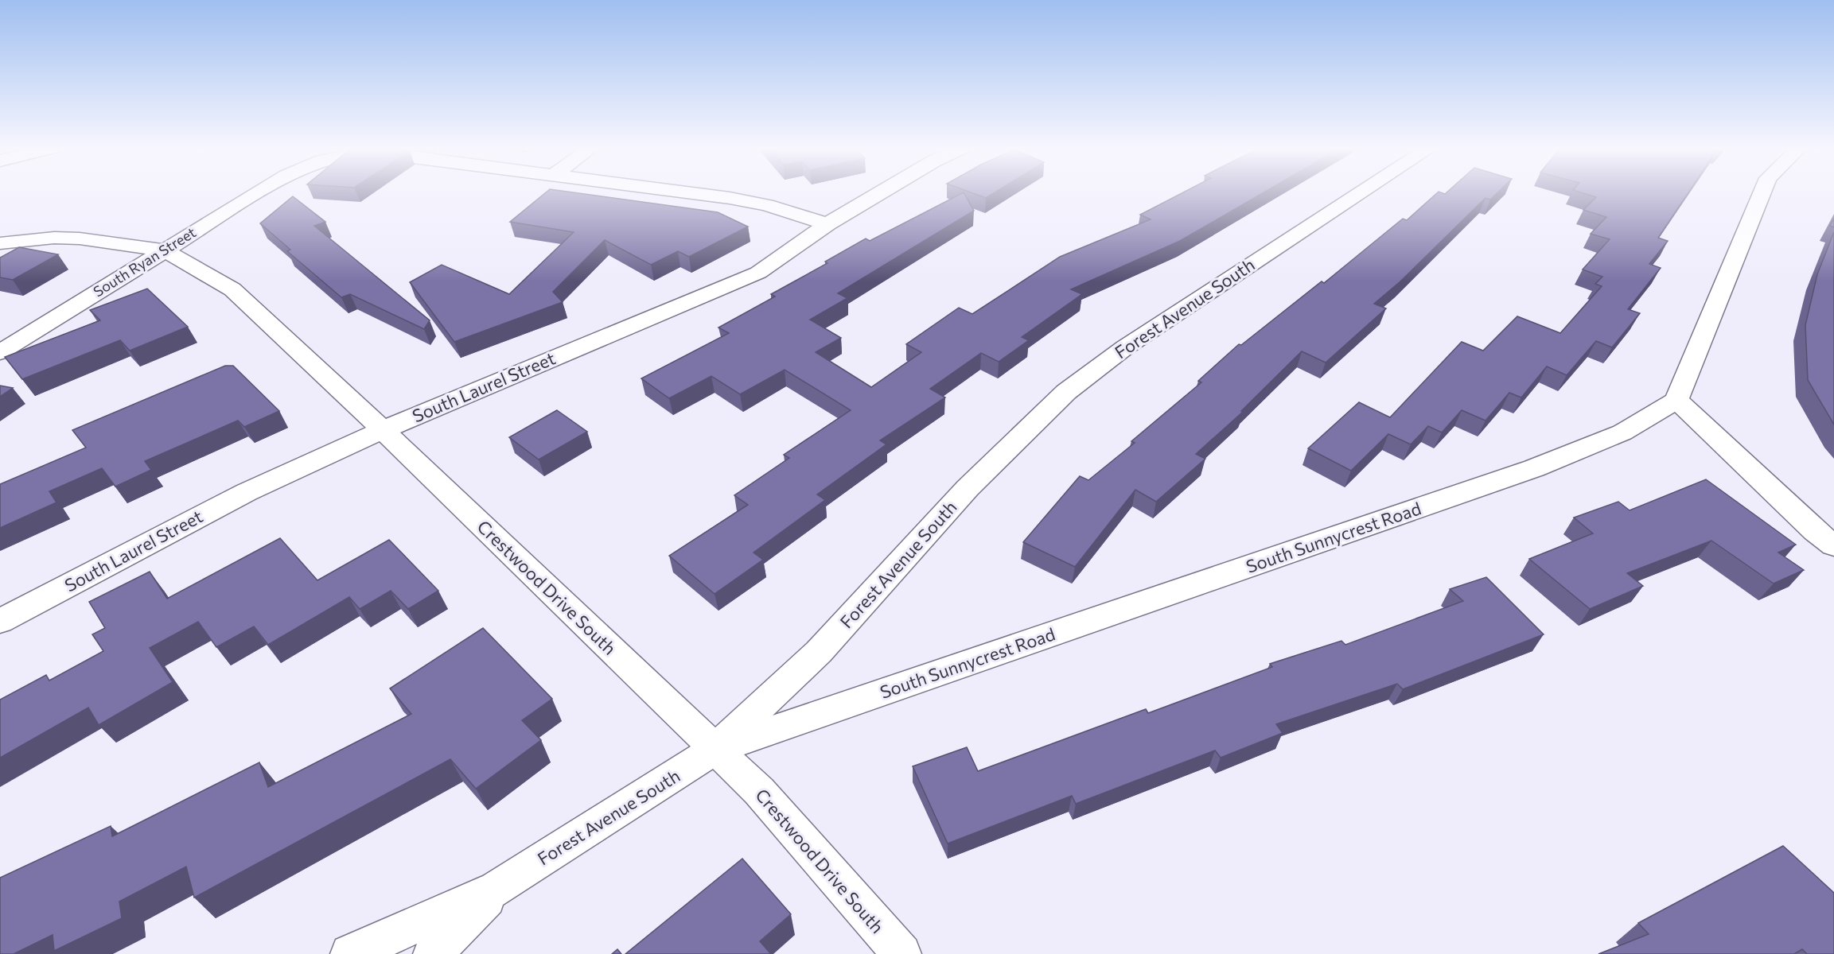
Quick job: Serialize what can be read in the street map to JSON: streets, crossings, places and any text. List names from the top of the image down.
{
  "streets": {
    "street": [
      "South Ryan Street",
      "Forest Avenue South",
      "South Laurel Street",
      "South Sunnycrest Road",
      "Crestwood Drive South"
    ]
  },
  "crossings": [
    ["South Ryan Street", "South Laurel Street"],
    ["South Ryan Street", "Crestwood Drive South"],
    ["Forest Avenue South", "South Sunnycrest Road"],
    ["Forest Avenue South", "Crestwood Drive South"],
    ["South Laurel Street", "Crestwood Drive South"],
    ["South Sunnycrest Road", "Crestwood Drive South"]
  ]
}
